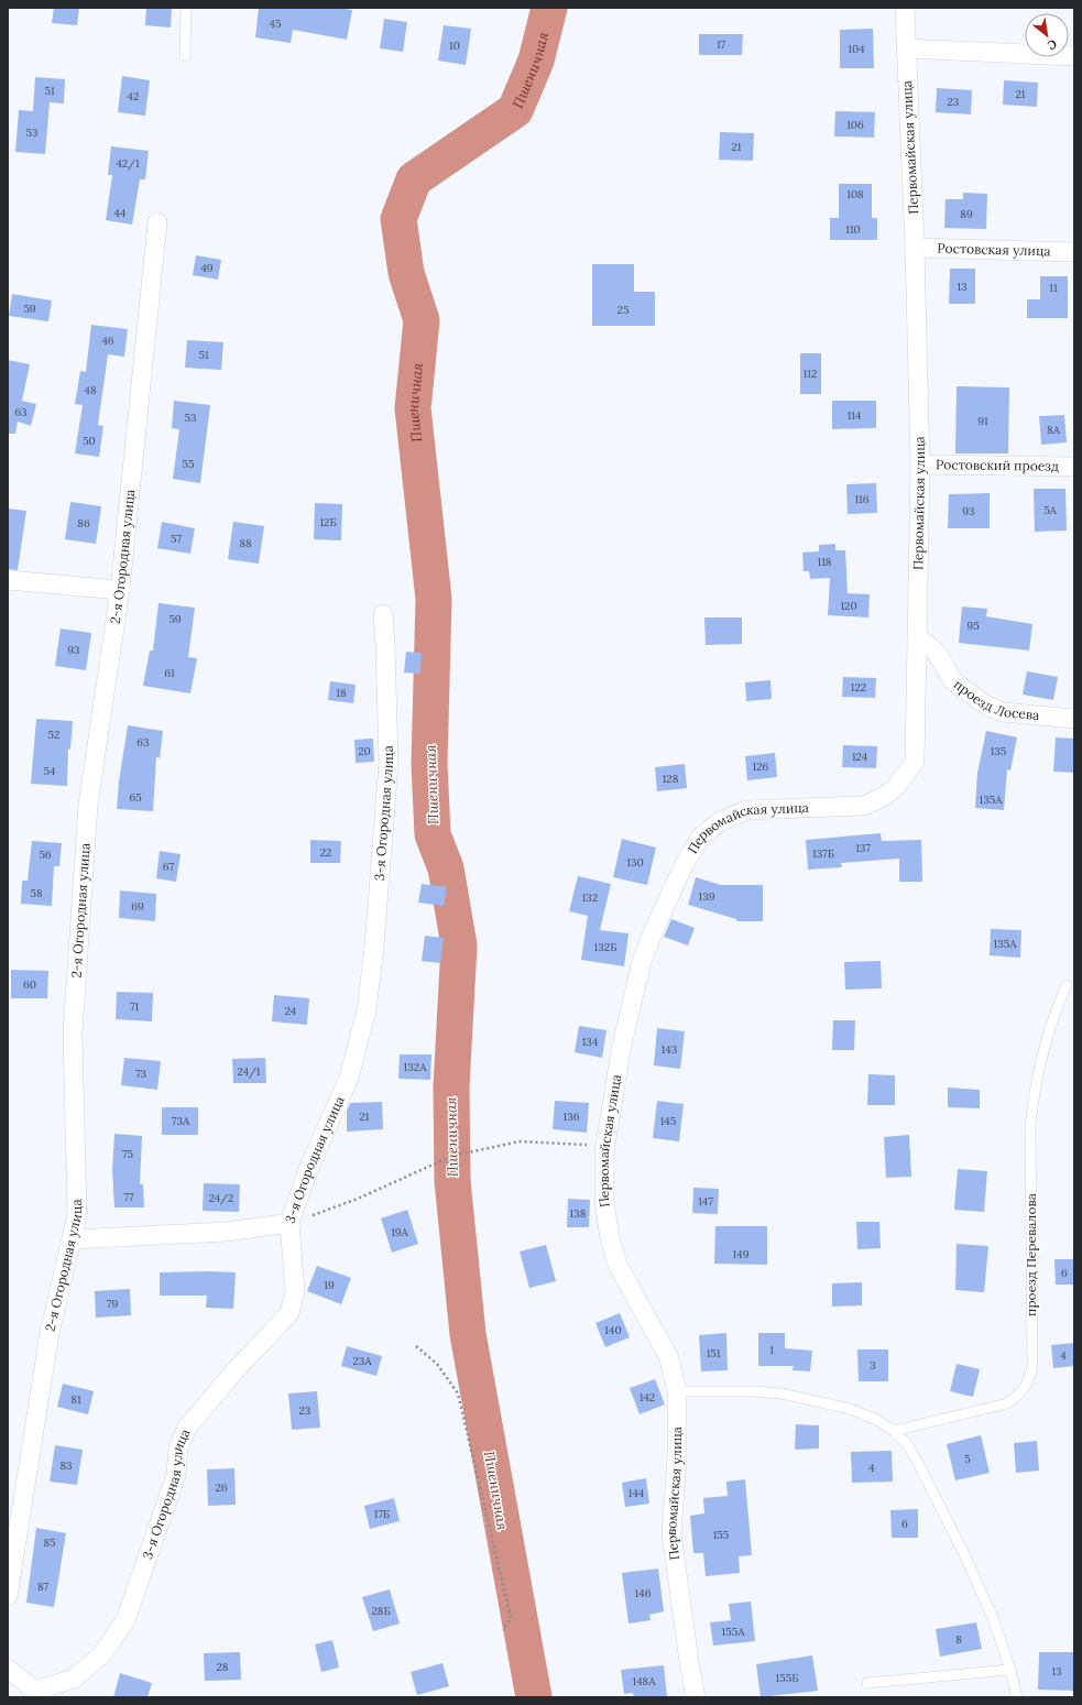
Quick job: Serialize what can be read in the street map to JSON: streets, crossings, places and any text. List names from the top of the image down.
{
  "streets": {
    "street": [
      "Первомайская улица",
      "Ростовская улица",
      "Ростовский проезд",
      "2-я Огородная улица",
      "проезд Лосева",
      "3-я Огородная улица"
    ],
    "lane": ["проезд Перевалова"]
  },
  "crossings": [
    ["Первомайская улица", "Ростовская улица"],
    ["Первомайская улица", "Ростовский проезд"],
    ["Первомайская улица", "проезд Лосева"]
  ],
  "water": ["Пшеничная"],
  "house_numbers": [
    "45",
    "17",
    "10",
    "104",
    "51",
    "21",
    "42",
    "23",
    "106",
    "53",
    "21",
    "42/1",
    "108",
    "44",
    "89",
    "110",
    "49",
    "13",
    "11",
    "59",
    "25",
    "46",
    "51",
    "112",
    "48",
    "63",
    "114",
    "53",
    "91",
    "8А",
    "50",
    "55",
    "116",
    "5А",
    "93",
    "12Б",
    "86",
    "57",
    "88",
    "118",
    "120",
    "59",
    "95",
    "93",
    "61",
    "122",
    "18",
    "52",
    "63",
    "20",
    "135",
    "124",
    "126",
    "54",
    "128",
    "65",
    "135А",
    "137",
    "22",
    "137Б",
    "56",
    "130",
    "67",
    "58",
    "139",
    "132",
    "69",
    "135А",
    "132Б",
    "60",
    "71",
    "24",
    "134",
    "143",
    "132А",
    "24/1",
    "73",
    "21",
    "136",
    "73А",
    "145",
    "75",
    "77",
    "24/2",
    "147",
    "138",
    "19А",
    "149",
    "6",
    "19",
    "79",
    "140",
    "1",
    "151",
    "4",
    "23А",
    "3",
    "142",
    "81",
    "23",
    "5",
    "83",
    "4",
    "26",
    "144",
    "17Б",
    "6",
    "155",
    "85",
    "87",
    "146",
    "28Б",
    "155А",
    "8",
    "28",
    "13",
    "155Б",
    "148А"
  ],
  "north": "bottom right"
}
